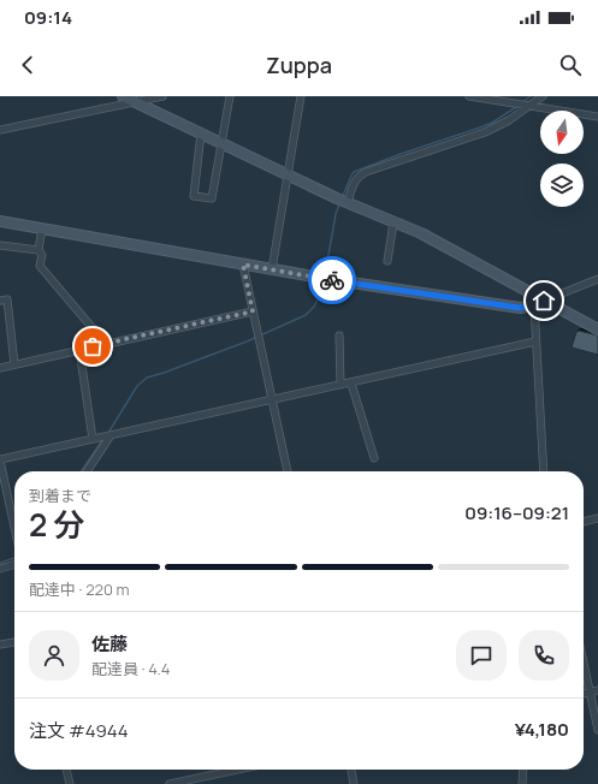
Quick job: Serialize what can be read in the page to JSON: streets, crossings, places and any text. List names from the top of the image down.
{
  "north": "bottom",
  "page": {
    "status": "09:14",
    "header": "Zuppa",
    "heading": ["2 分", "到着まで", "09:16–09:21"],
    "panel": [
      "佐藤",
      "配達員 · 4.4",
      "注文 #4944",
      "¥4,180"
    ],
    "bar": "配達中 · 220 m"
  }
}
